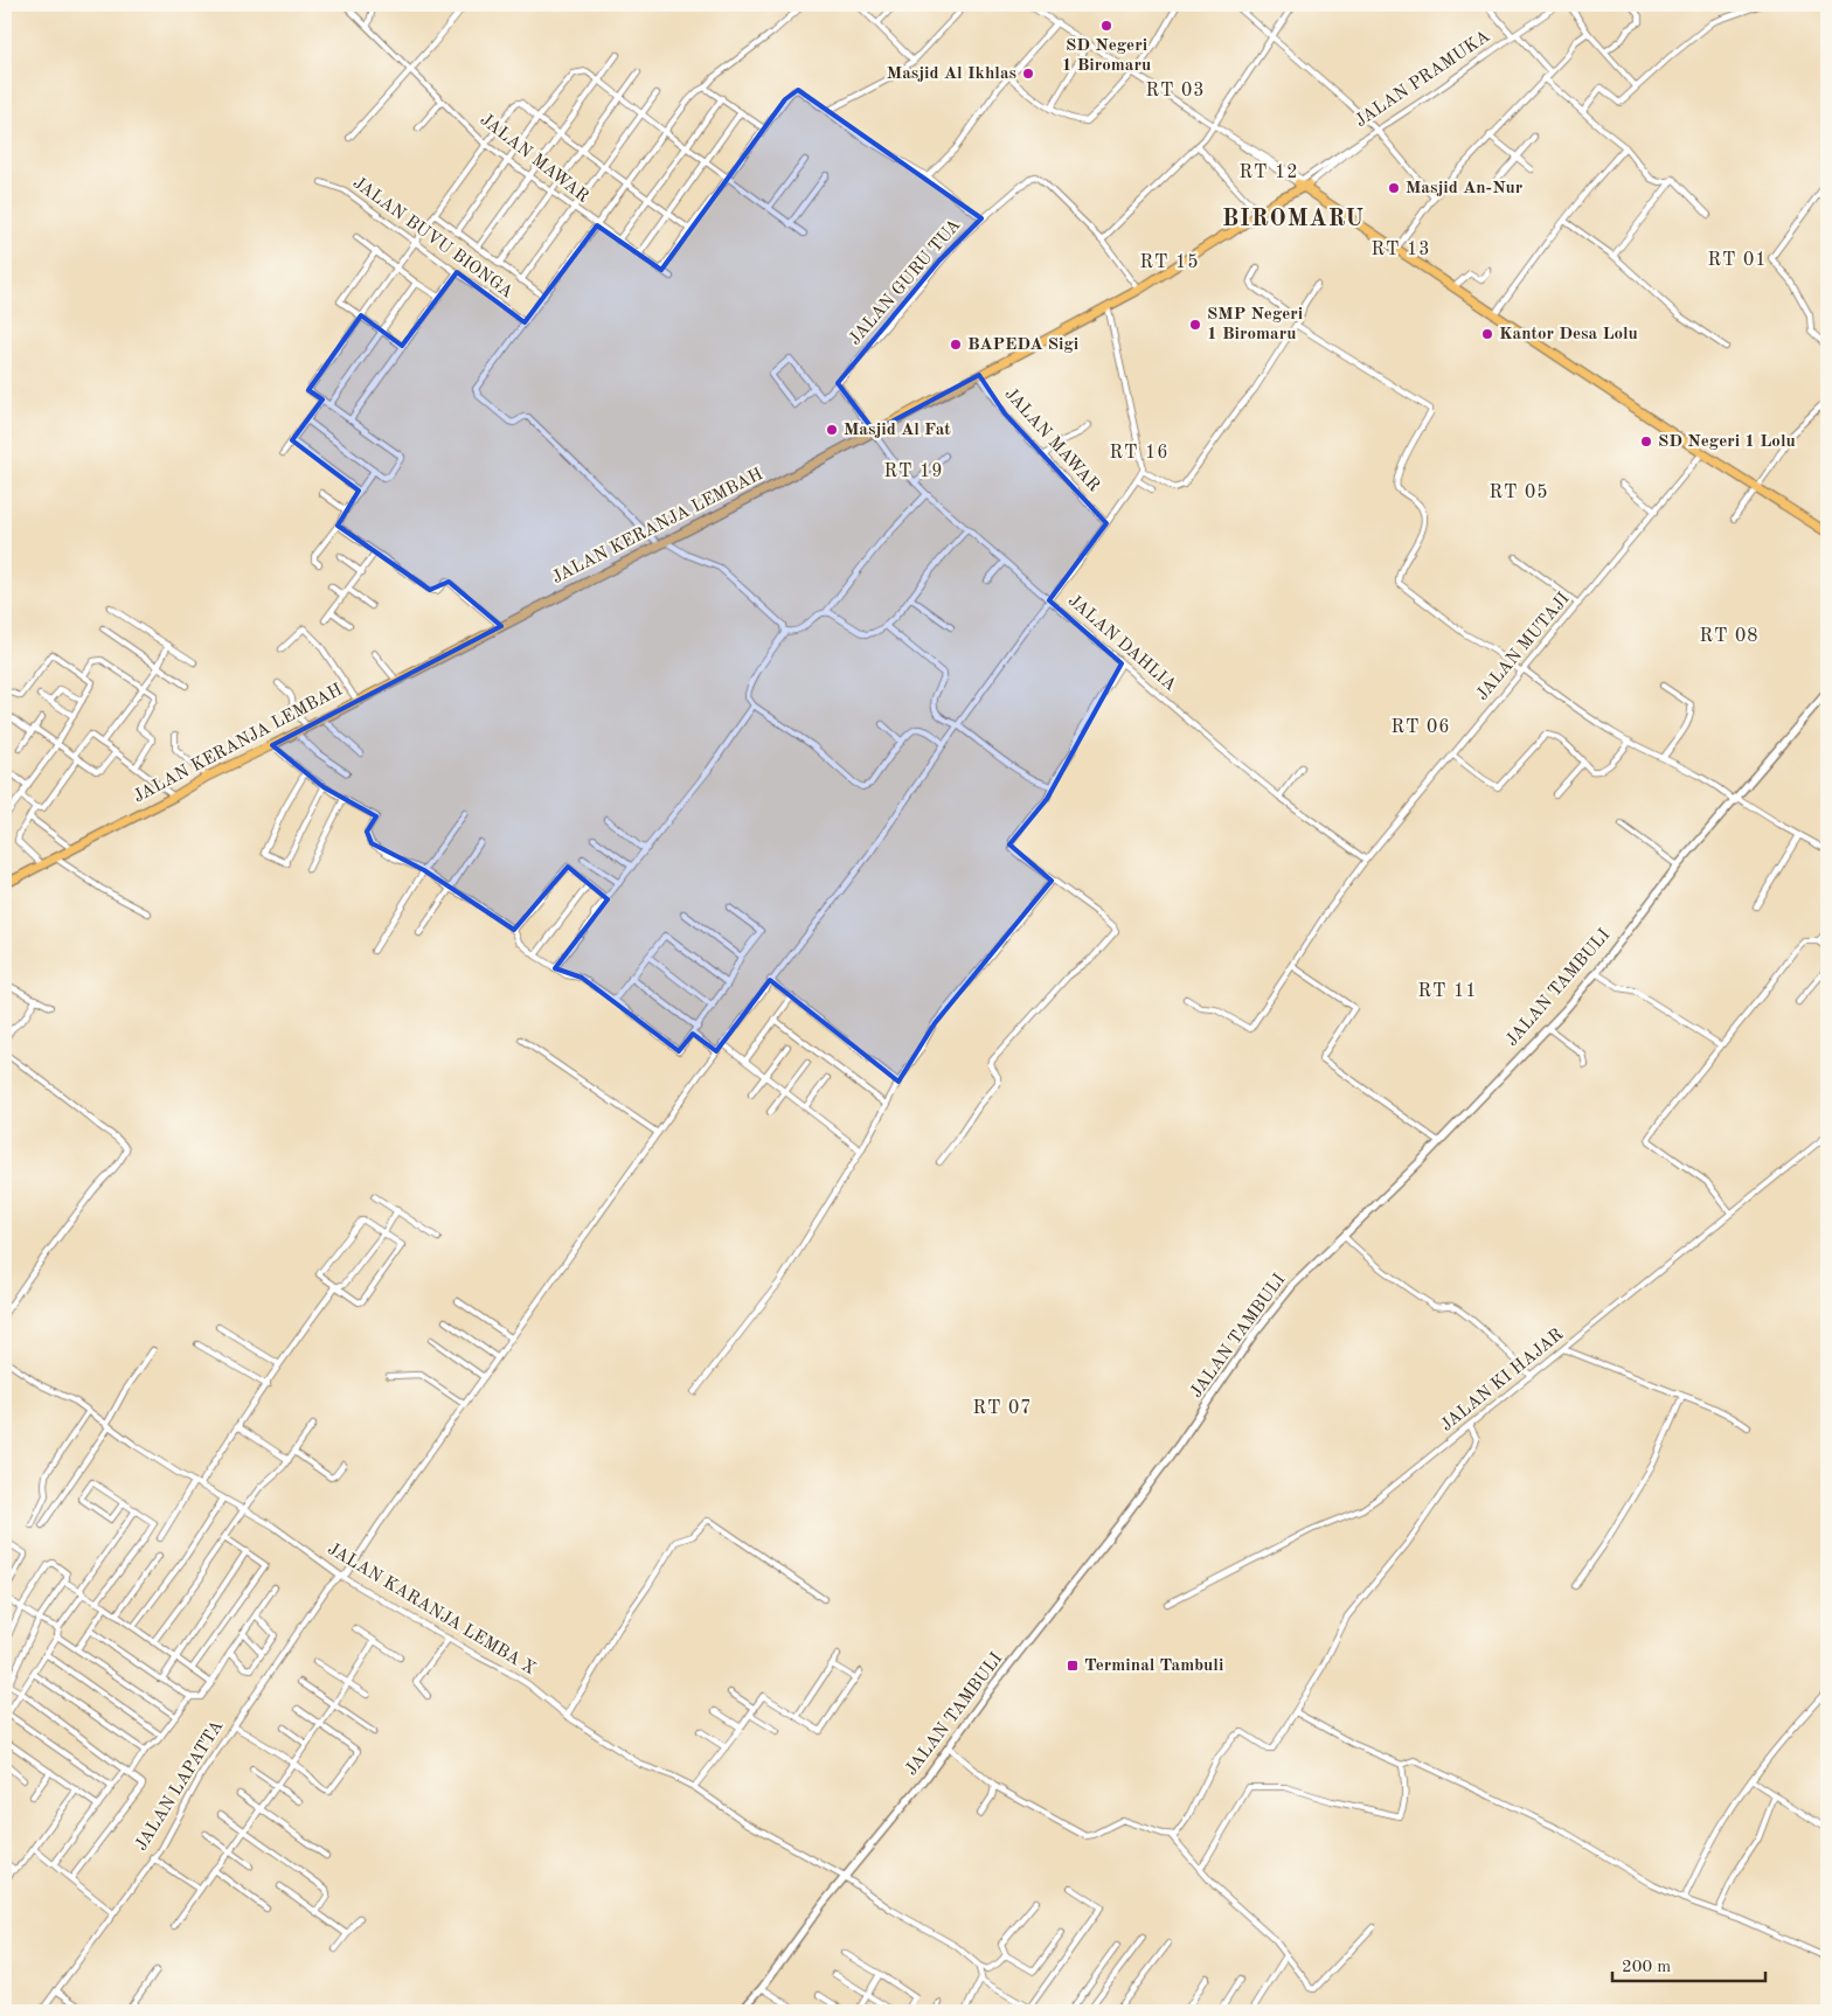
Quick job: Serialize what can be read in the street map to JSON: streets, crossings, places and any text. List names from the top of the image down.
{
  "streets": {
    "main road": ["JALAN KERANJA LEMBAH"],
    "street": [
      "JALAN PRAMUKA",
      "JALAN MAWAR",
      "JALAN BUVU BIONGA",
      "JALAN GURU TUA",
      "JALAN DAHLIA",
      "JALAN MUTAJI",
      "JALAN TAMBULI",
      "JALAN KI HAJAR",
      "JALAN KARANJA LEMBA X",
      "JALAN LAPATTA"
    ]
  },
  "crossings": [
    ["JALAN PRAMUKA", "JALAN KERANJA LEMBAH"],
    ["JALAN MAWAR", "JALAN KERANJA LEMBAH"],
    ["JALAN MAWAR", "JALAN LAPATTA"],
    ["JALAN GURU TUA", "JALAN KERANJA LEMBAH"],
    ["JALAN KERANJA LEMBAH", "JALAN DAHLIA"],
    ["JALAN DAHLIA", "JALAN MUTAJI"],
    ["JALAN DAHLIA", "JALAN LAPATTA"],
    ["JALAN TAMBULI", "JALAN KARANJA LEMBA X"],
    ["JALAN KARANJA LEMBA X", "JALAN LAPATTA"]
  ],
  "districts": [
    "RT 03",
    "RT 12",
    "BIROMARU",
    "RT 13",
    "RT 01",
    "RT 15",
    "RT 16",
    "RT 19",
    "RT 05",
    "RT 08",
    "RT 06",
    "RT 11",
    "RT 07"
  ],
  "places": {
    "other": [
      "SD Negeri 1 Biromaru",
      "Masjid Al Ikhlas",
      "Masjid An-Nur",
      "SMP Negeri 1 Biromaru",
      "Kantor Desa Lolu",
      "BAPEDA Sigi",
      "Masjid Al Fat",
      "SD Negeri 1 Lolu"
    ],
    "transit": ["Terminal Tambuli"]
  },
  "scale_bar": "200 m"
}
